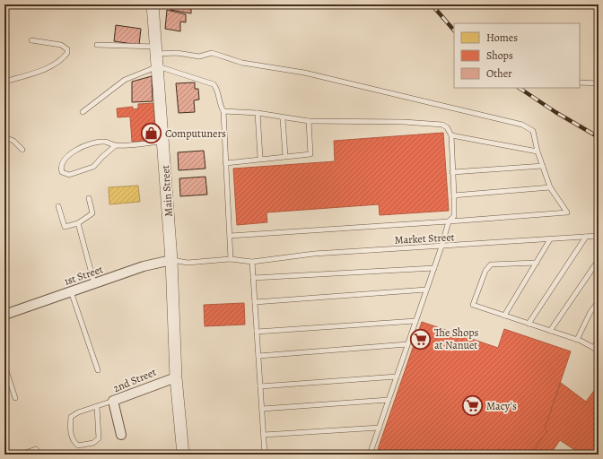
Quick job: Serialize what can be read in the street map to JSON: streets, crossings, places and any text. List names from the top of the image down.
{
  "streets": {
    "street": ["Main Street", "1st Street", "2nd Street"],
    "lane": ["Market Street"]
  },
  "crossings": [
    ["Main Street", "Market Street"],
    ["Main Street", "1st Street"],
    ["Main Street", "2nd Street"],
    ["Market Street", "1st Street"]
  ],
  "places": {
    "shop": ["Computuners"],
    "supermarket": ["The Shops at Nanuet", "Macy's"]
  },
  "legend": ["Homes", "Shops", "Other"]
}
